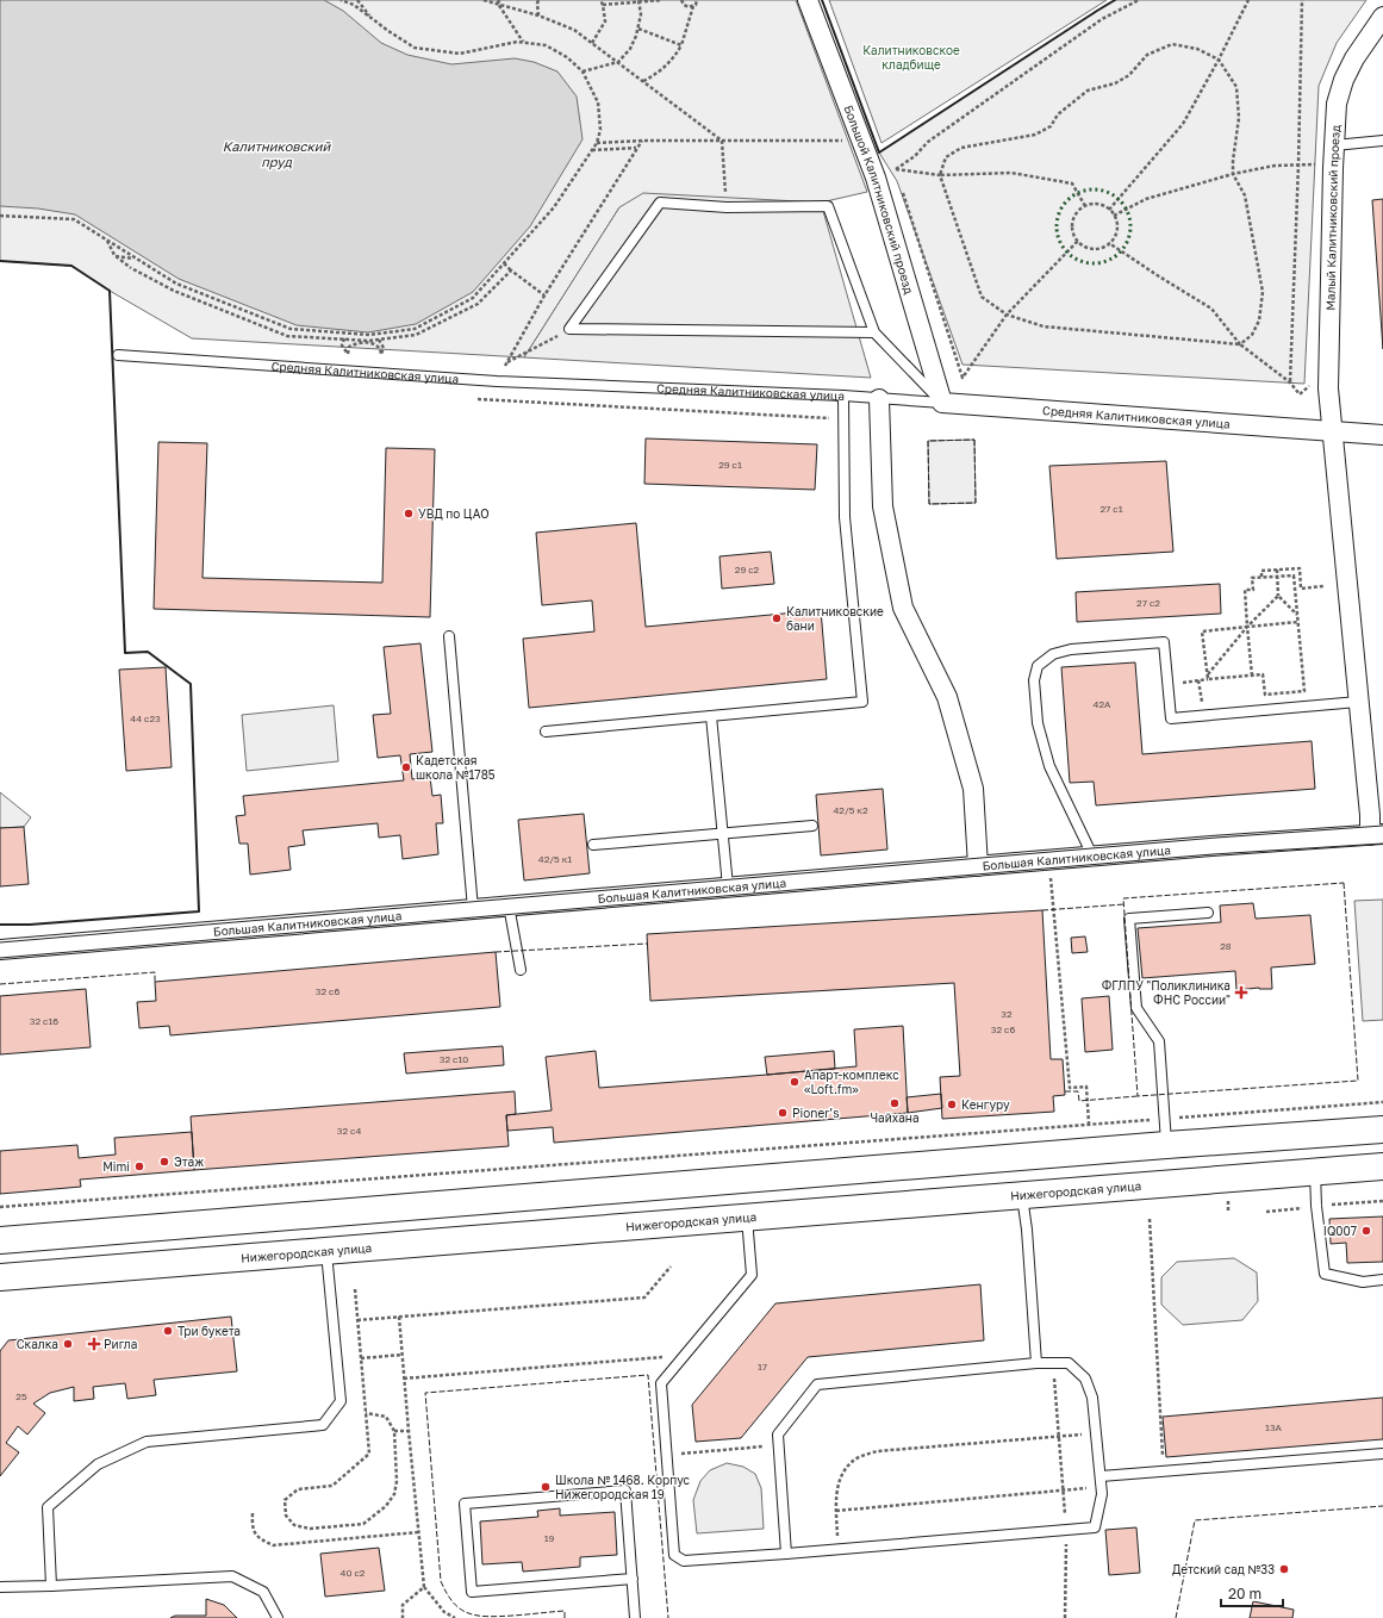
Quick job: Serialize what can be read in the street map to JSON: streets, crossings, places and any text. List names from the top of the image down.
{
  "streets": {
    "main road": ["Нижегородская улица"],
    "street": [
      "Большой Калитниковский проезд",
      "Малый Калитниковский проезд",
      "Средняя Калитниковская улица",
      "Большая Калитниковская улица"
    ]
  },
  "crossings": [
    ["Большой Калитниковский проезд", "Средняя Калитниковская улица"],
    ["Малый Калитниковский проезд", "Средняя Калитниковская улица"],
    ["Малый Калитниковский проезд", "Большая Калитниковская улица"]
  ],
  "water": ["Калитниковский пруд"],
  "parks": ["Калитниковское кладбище"],
  "places": {
    "other": [
      "УВД по ЦАО",
      "Калитниковские бани",
      "Кадетская школа №1785",
      "Апарт-комплекс «Loft.fm»",
      "Чайхана",
      "Кенгуру",
      "Pioner’s",
      "Этаж",
      "Mimi",
      "IQ007",
      "Три букета",
      "Скалка",
      "Школа № 1468. Корпус Нижегородская 19",
      "Детский сад №33"
    ],
    "health": ["ФГЛПУ \"Поликлиника ФНС России\"", "Ригла"]
  },
  "house_numbers": [
    "29 с1",
    "27 с1",
    "29 с2",
    "27 с2",
    "42А",
    "44 с23",
    "42/5 к2",
    "42/5 к1",
    "28",
    "32 с6",
    "32",
    "32 с16",
    "32 с6",
    "32 с10",
    "32 с4",
    "17",
    "25",
    "13А",
    "19",
    "40 с2"
  ],
  "scale_bar": "20 m"
}
